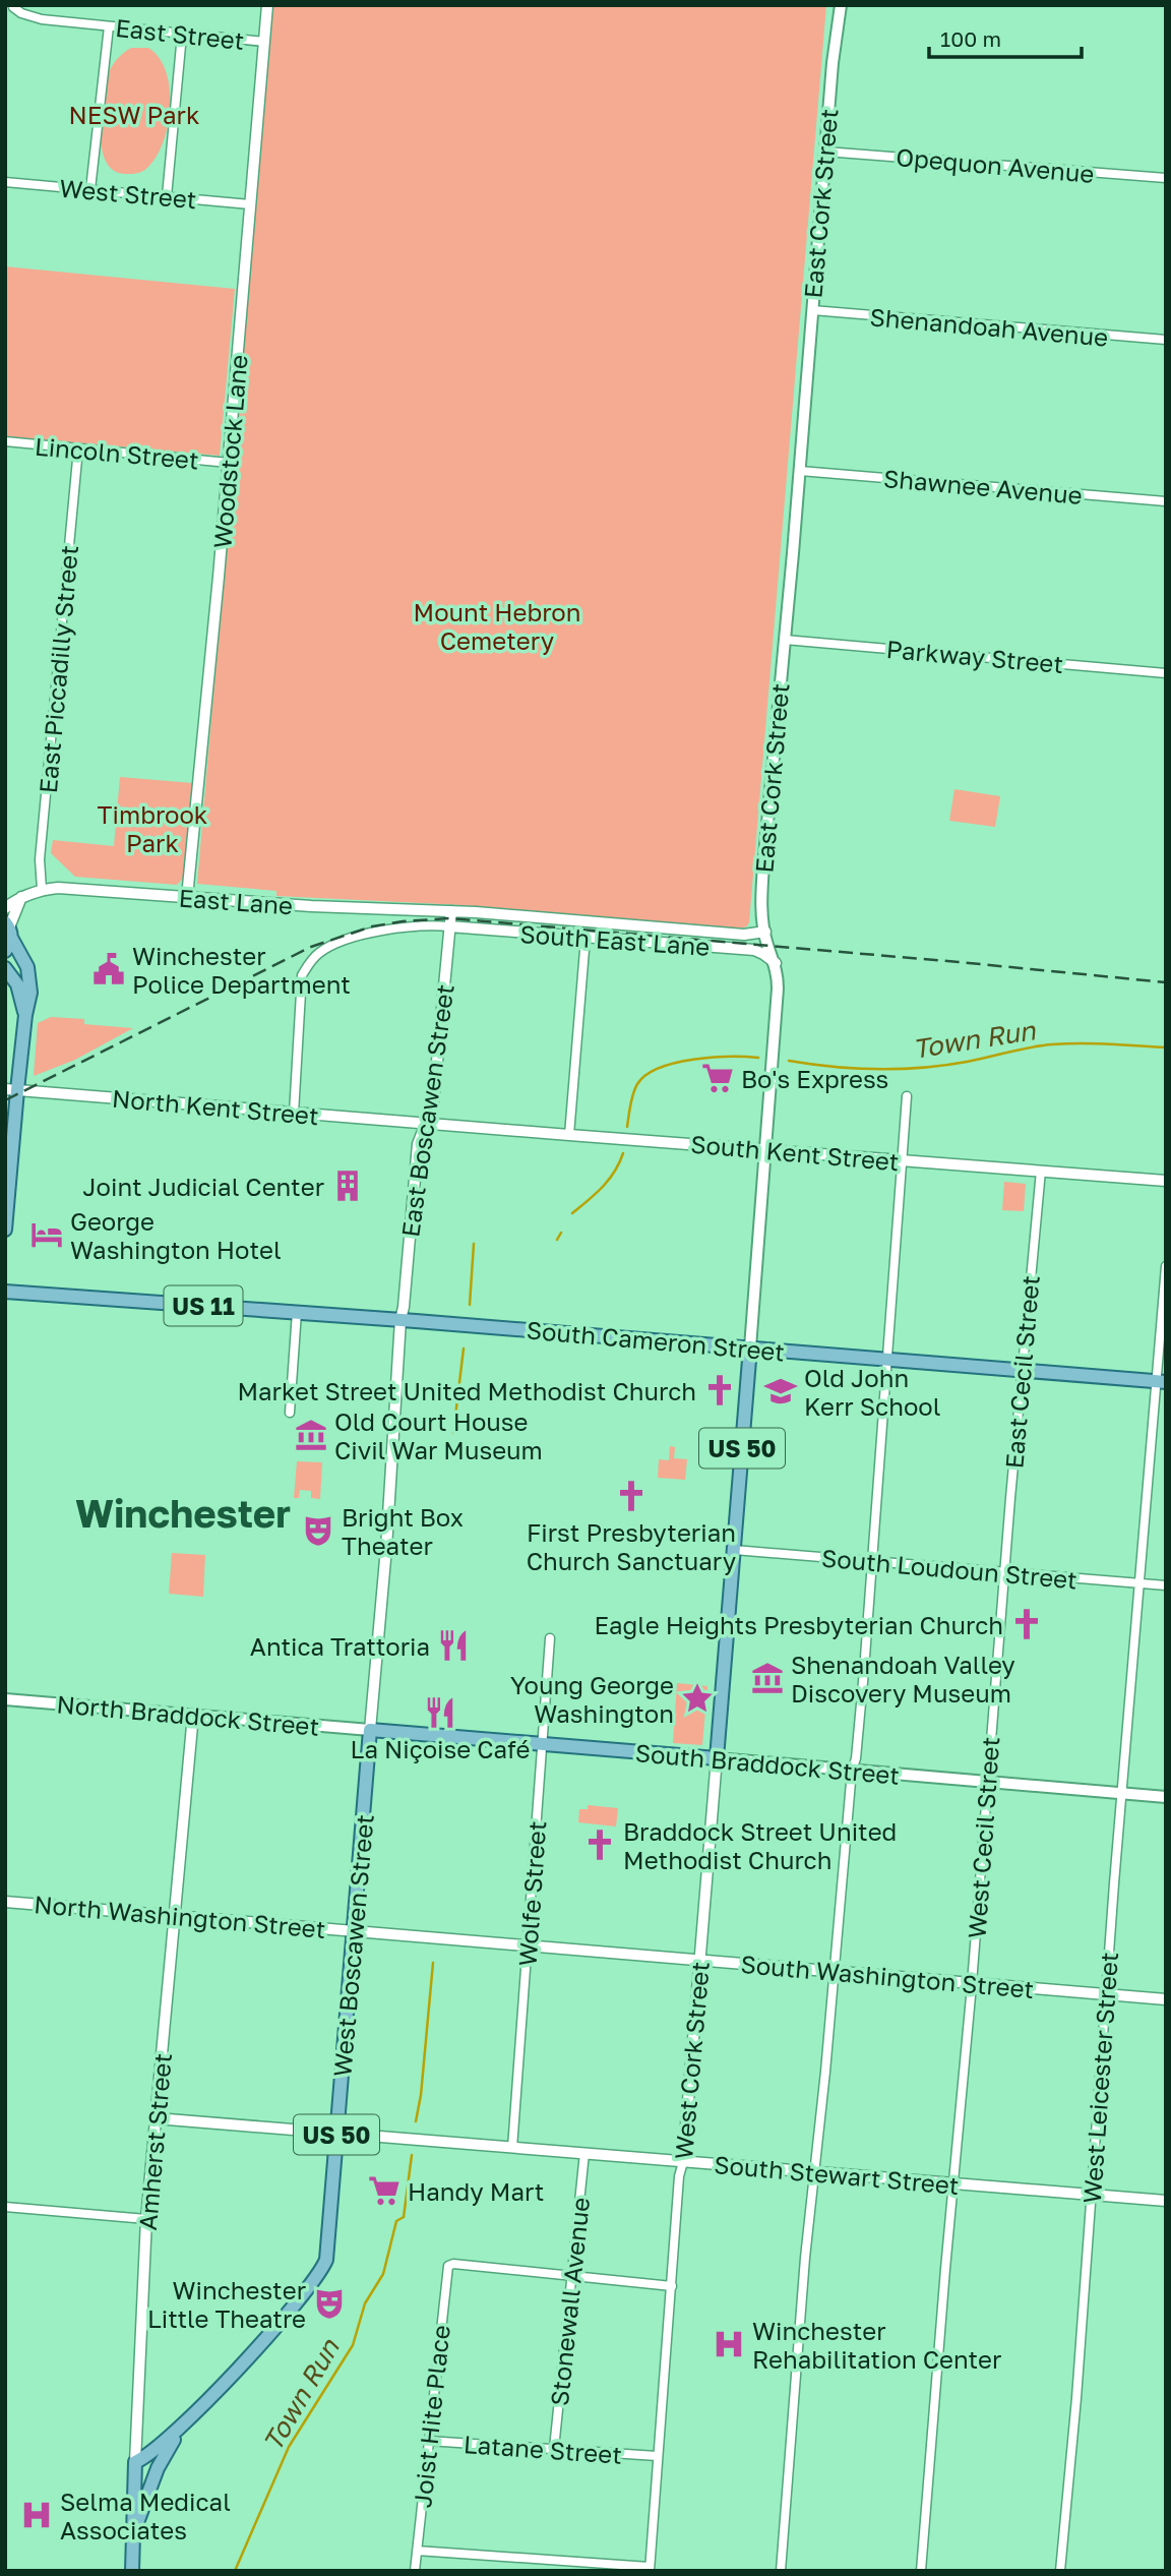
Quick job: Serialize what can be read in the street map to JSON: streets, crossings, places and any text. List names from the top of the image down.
{
  "streets": {
    "main road": [
      "East Cork Street",
      "US 11",
      "South Cameron Street",
      "US 50",
      "North Braddock Street",
      "South Braddock Street",
      "West Boscawen Street",
      "West Cork Street",
      "Amherst Street"
    ],
    "street": [
      "East Street",
      "Opequon Avenue",
      "West Street",
      "Shenandoah Avenue",
      "Woodstock Lane",
      "Lincoln Street",
      "Shawnee Avenue",
      "Parkway Street",
      "East Piccadilly Street",
      "East Lane",
      "South East Lane",
      "North Kent Street",
      "East Boscawen Street",
      "South Kent Street",
      "East Cecil Street",
      "South Loudoun Street",
      "West Cecil Street",
      "Wolfe Street",
      "North Washington Street",
      "South Washington Street",
      "West Leicester Street",
      "South Stewart Street",
      "Stonewall Avenue",
      "Joist Hite Place",
      "Latane Street"
    ]
  },
  "crossings": [
    ["East Street", "Woodstock Lane"],
    ["Opequon Avenue", "East Cork Street"],
    ["West Street", "Woodstock Lane"],
    ["East Cork Street", "Shenandoah Avenue"],
    ["East Cork Street", "Shawnee Avenue"],
    ["East Cork Street", "Parkway Street"],
    ["East Cork Street", "South East Lane"],
    ["East Cork Street", "South Kent Street"],
    ["East Cork Street", "South Cameron Street"],
    ["East Cork Street", "South Loudoun Street"],
    ["East Cork Street", "West Cork Street"],
    ["Woodstock Lane", "Lincoln Street"],
    ["Woodstock Lane", "East Lane"],
    ["Lincoln Street", "East Piccadilly Street"],
    ["East Piccadilly Street", "East Lane"],
    ["East Lane", "South East Lane"],
    ["East Lane", "East Boscawen Street"],
    ["South East Lane", "East Boscawen Street"],
    ["North Kent Street", "East Boscawen Street"],
    ["North Kent Street", "South Kent Street"],
    ["East Boscawen Street", "South Kent Street"],
    ["East Boscawen Street", "US 11"],
    ["East Boscawen Street", "South Cameron Street"],
    ["East Boscawen Street", "West Boscawen Street"],
    ["South Kent Street", "East Cecil Street"],
    ["US 11", "South Cameron Street"],
    ["South Cameron Street", "East Cecil Street"],
    ["South Cameron Street", "West Leicester Street"],
    ["East Cecil Street", "South Loudoun Street"],
    ["East Cecil Street", "West Cecil Street"],
    ["US 50", "West Boscawen Street"],
    ["US 50", "Amherst Street"],
    ["South Loudoun Street", "West Cecil Street"],
    ["South Loudoun Street", "West Cork Street"],
    ["South Loudoun Street", "West Leicester Street"],
    ["North Braddock Street", "South Braddock Street"],
    ["North Braddock Street", "West Boscawen Street"],
    ["North Braddock Street", "Amherst Street"],
    ["South Braddock Street", "West Cecil Street"],
    ["South Braddock Street", "Wolfe Street"],
    ["South Braddock Street", "West Boscawen Street"],
    ["South Braddock Street", "West Cork Street"],
    ["South Braddock Street", "West Leicester Street"],
    ["West Cecil Street", "South Washington Street"],
    ["West Cecil Street", "South Stewart Street"],
    ["Wolfe Street", "South Washington Street"],
    ["Wolfe Street", "South Stewart Street"],
    ["North Washington Street", "West Boscawen Street"],
    ["North Washington Street", "South Washington Street"],
    ["North Washington Street", "Amherst Street"],
    ["West Boscawen Street", "South Washington Street"],
    ["West Boscawen Street", "Amherst Street"],
    ["West Boscawen Street", "South Stewart Street"],
    ["South Washington Street", "West Cork Street"],
    ["South Washington Street", "West Leicester Street"],
    ["West Cork Street", "South Stewart Street"],
    ["West Cork Street", "Latane Street"],
    ["West Leicester Street", "South Stewart Street"],
    ["Amherst Street", "South Stewart Street"],
    ["South Stewart Street", "Stonewall Avenue"],
    ["Stonewall Avenue", "Joist Hite Place"],
    ["Stonewall Avenue", "Latane Street"],
    ["Joist Hite Place", "Latane Street"]
  ],
  "districts": ["Winchester"],
  "water": ["Town Run"],
  "parks": ["NESW Park", "Mount Hebron Cemetery", "Timbrook Park"],
  "places": {
    "public building": ["Winchester Police Department"],
    "supermarket": ["Bo's Express", "Handy Mart"],
    "building": ["Joint Judicial Center"],
    "hotel": ["George Washington Hotel"],
    "church": [
      "Market Street United Methodist Church",
      "First Presbyterian Church Sanctuary",
      "Eagle Heights Presbyterian Church",
      "Braddock Street United Methodist Church"
    ],
    "school or university": ["Old John Kerr School"],
    "museum": ["Old Court House Civil War Museum", "Shenandoah Valley Discovery Museum"],
    "theatre": ["Bright Box Theater", "Winchester Little Theatre"],
    "restaurant": ["Antica Trattoria", "La Niçoise Café"],
    "place": ["Young George Washington"],
    "hospital": ["Winchester Rehabilitation Center", "Selma Medical Associates"]
  },
  "scale_bar": "100 m"
}
